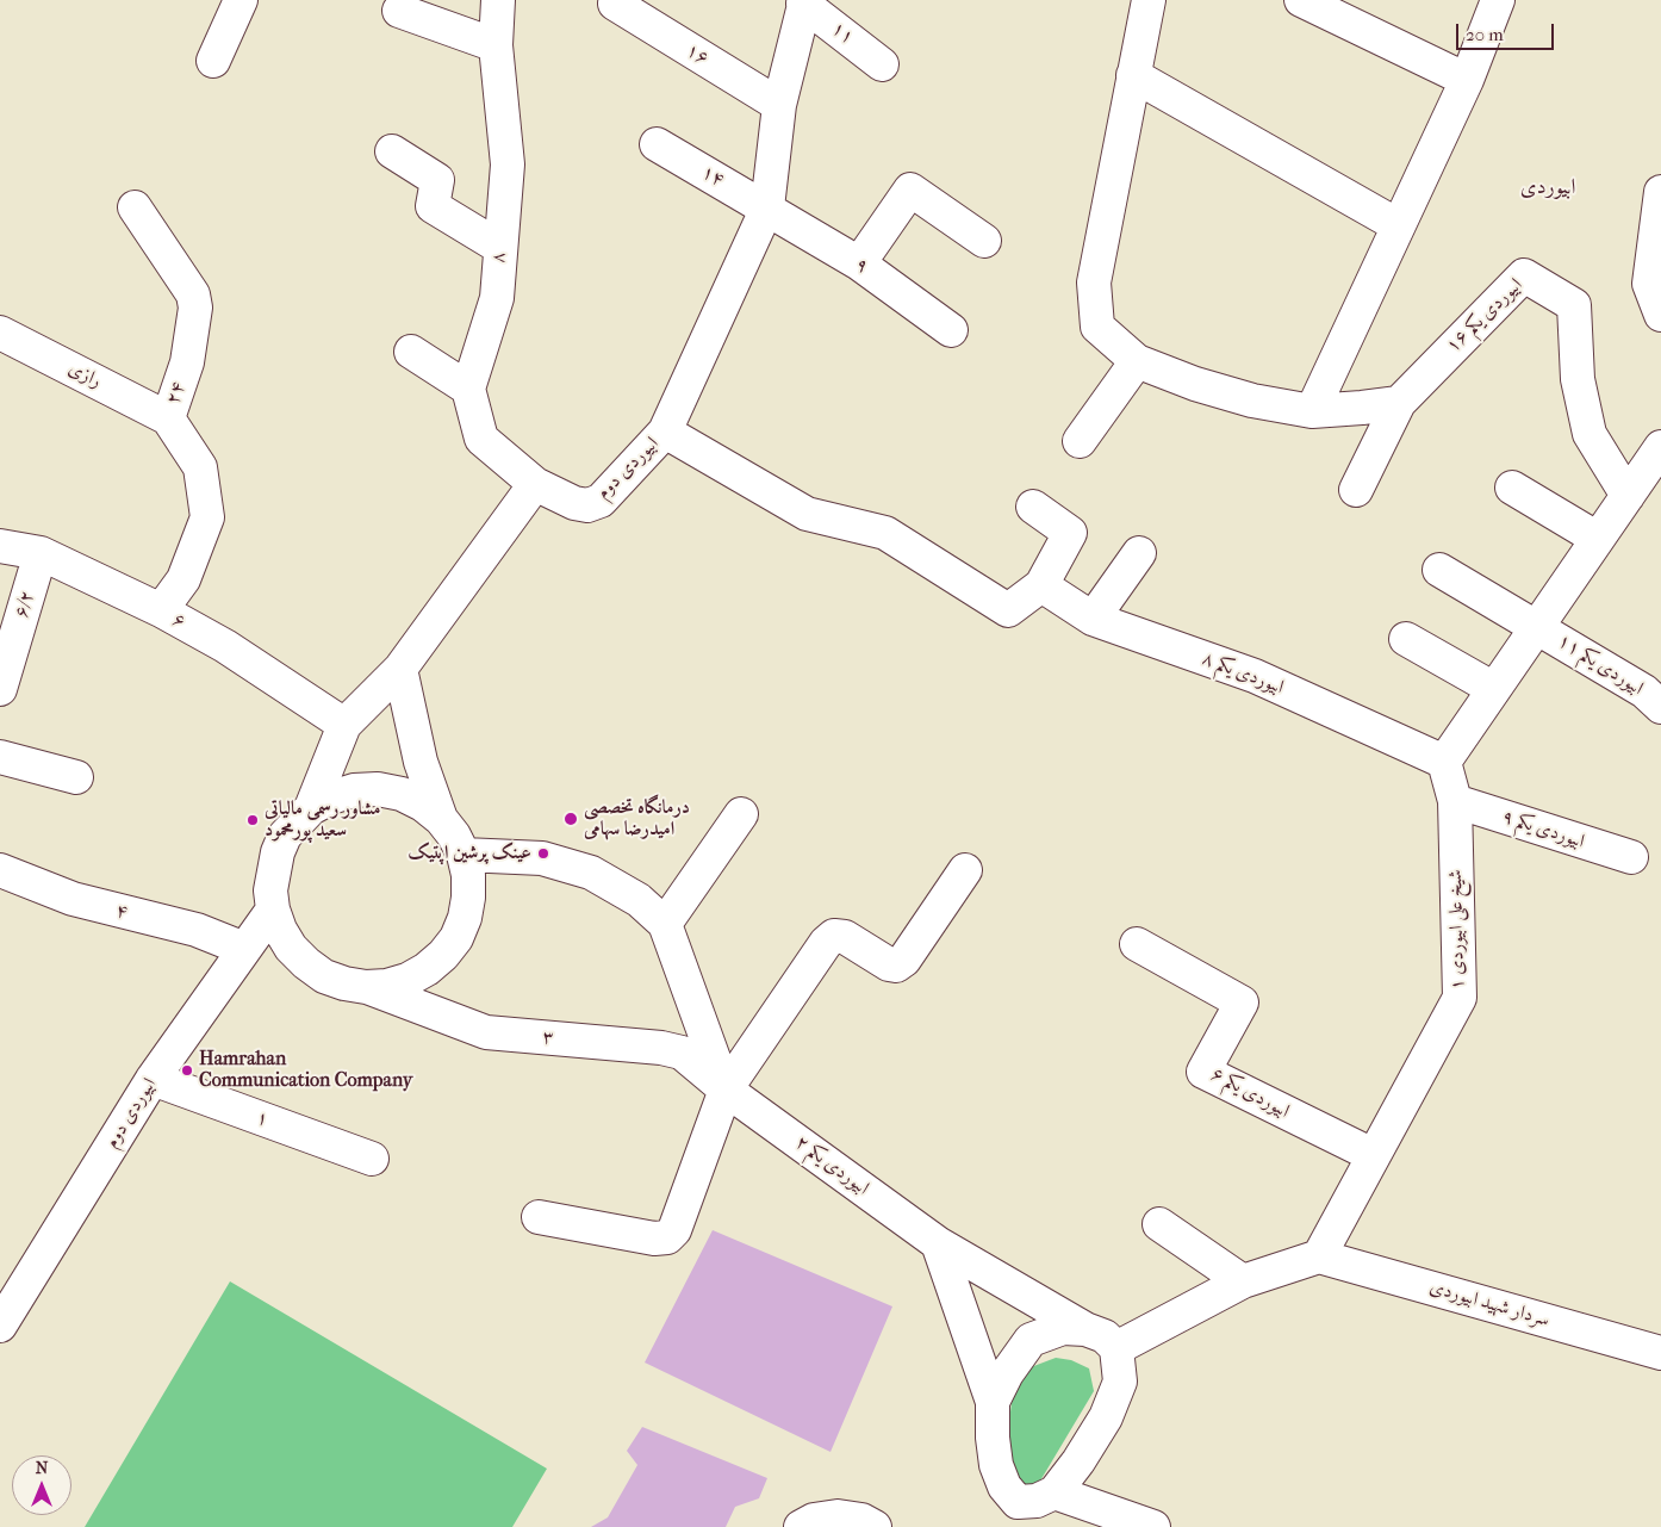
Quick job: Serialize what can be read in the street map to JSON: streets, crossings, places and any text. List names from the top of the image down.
{
  "streets": {
    "street": [
      "۱۱",
      "۱۶",
      "۱۴",
      "۸",
      "۹",
      "۱۶ ابیوردی یکم",
      "رازی",
      "۲۴",
      "ابیوردی دوم",
      "۶/۲",
      "۶",
      "۱۱ ابیوردی یکم",
      "۸ ابیوردی یکم",
      "۹ ابیوردی یکم",
      "۴",
      "شیخ علی ابیوردی ۱",
      "۳",
      "۶ ابیوردی یکم",
      "۱",
      "۲ ابیوردی یکم",
      "سردار شهید ابیوردی"
    ]
  },
  "crossings": [
    ["۱۱", "ابیوردی دوم"],
    ["۱۶", "ابیوردی دوم"],
    ["۱۴", "۹"],
    ["۱۴", "ابیوردی دوم"],
    ["۹", "ابیوردی دوم"],
    ["رازی", "۲۴"],
    ["۲۴", "۶"],
    ["ابیوردی دوم", "۴"],
    ["ابیوردی دوم", "۳"],
    ["ابیوردی دوم", "۱"],
    ["۶/۲", "۶"],
    ["۸ ابیوردی یکم", "شیخ علی ابیوردی ۱"],
    ["۹ ابیوردی یکم", "شیخ علی ابیوردی ۱"],
    ["شیخ علی ابیوردی ۱", "۶ ابیوردی یکم"],
    ["شیخ علی ابیوردی ۱", "سردار شهید ابیوردی"],
    ["۳", "۲ ابیوردی یکم"]
  ],
  "districts": ["ابیوردی"],
  "places": [
    "درمانگاه تخصصی امیدرضا سهامی",
    "مشاور رسمی مالیاتی سعید پورمحمود",
    "عینک پرشین اپتیک",
    "Hamrahan Communication Company"
  ],
  "scale_bar": "20 m",
  "north": "top"
}
